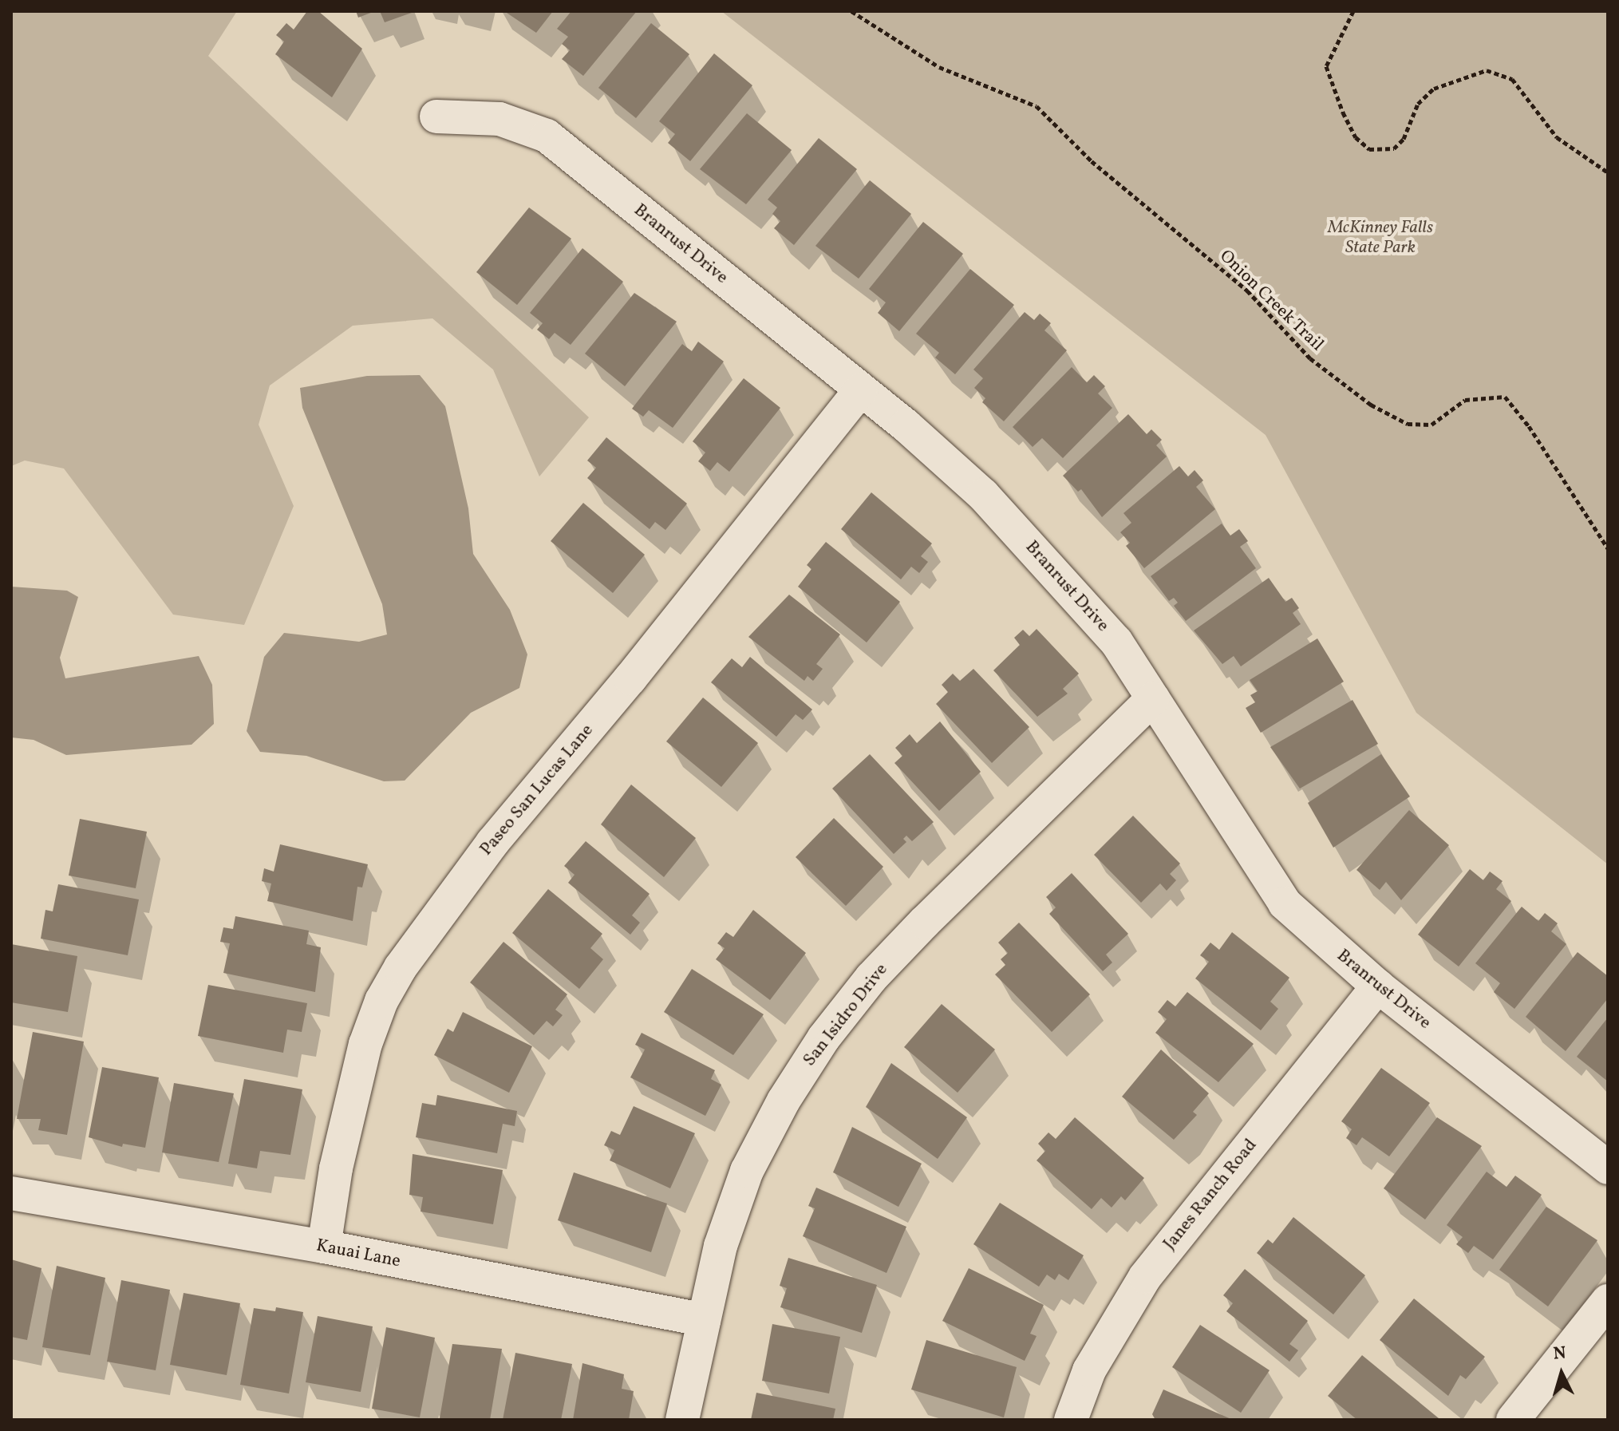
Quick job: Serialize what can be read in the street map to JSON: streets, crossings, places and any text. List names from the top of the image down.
{
  "streets": {
    "street": [
      "Branrust Drive",
      "Paseo San Lucas Lane",
      "San Isidro Drive",
      "Janes Ranch Road",
      "Kauai Lane"
    ],
    "path": ["Onion Creek Trail"]
  },
  "crossings": [
    ["Branrust Drive", "Paseo San Lucas Lane"],
    ["Branrust Drive", "San Isidro Drive"],
    ["Branrust Drive", "Janes Ranch Road"],
    ["Paseo San Lucas Lane", "Kauai Lane"],
    ["San Isidro Drive", "Kauai Lane"]
  ],
  "parks": ["McKinney Falls State Park"],
  "north": "top"
}
